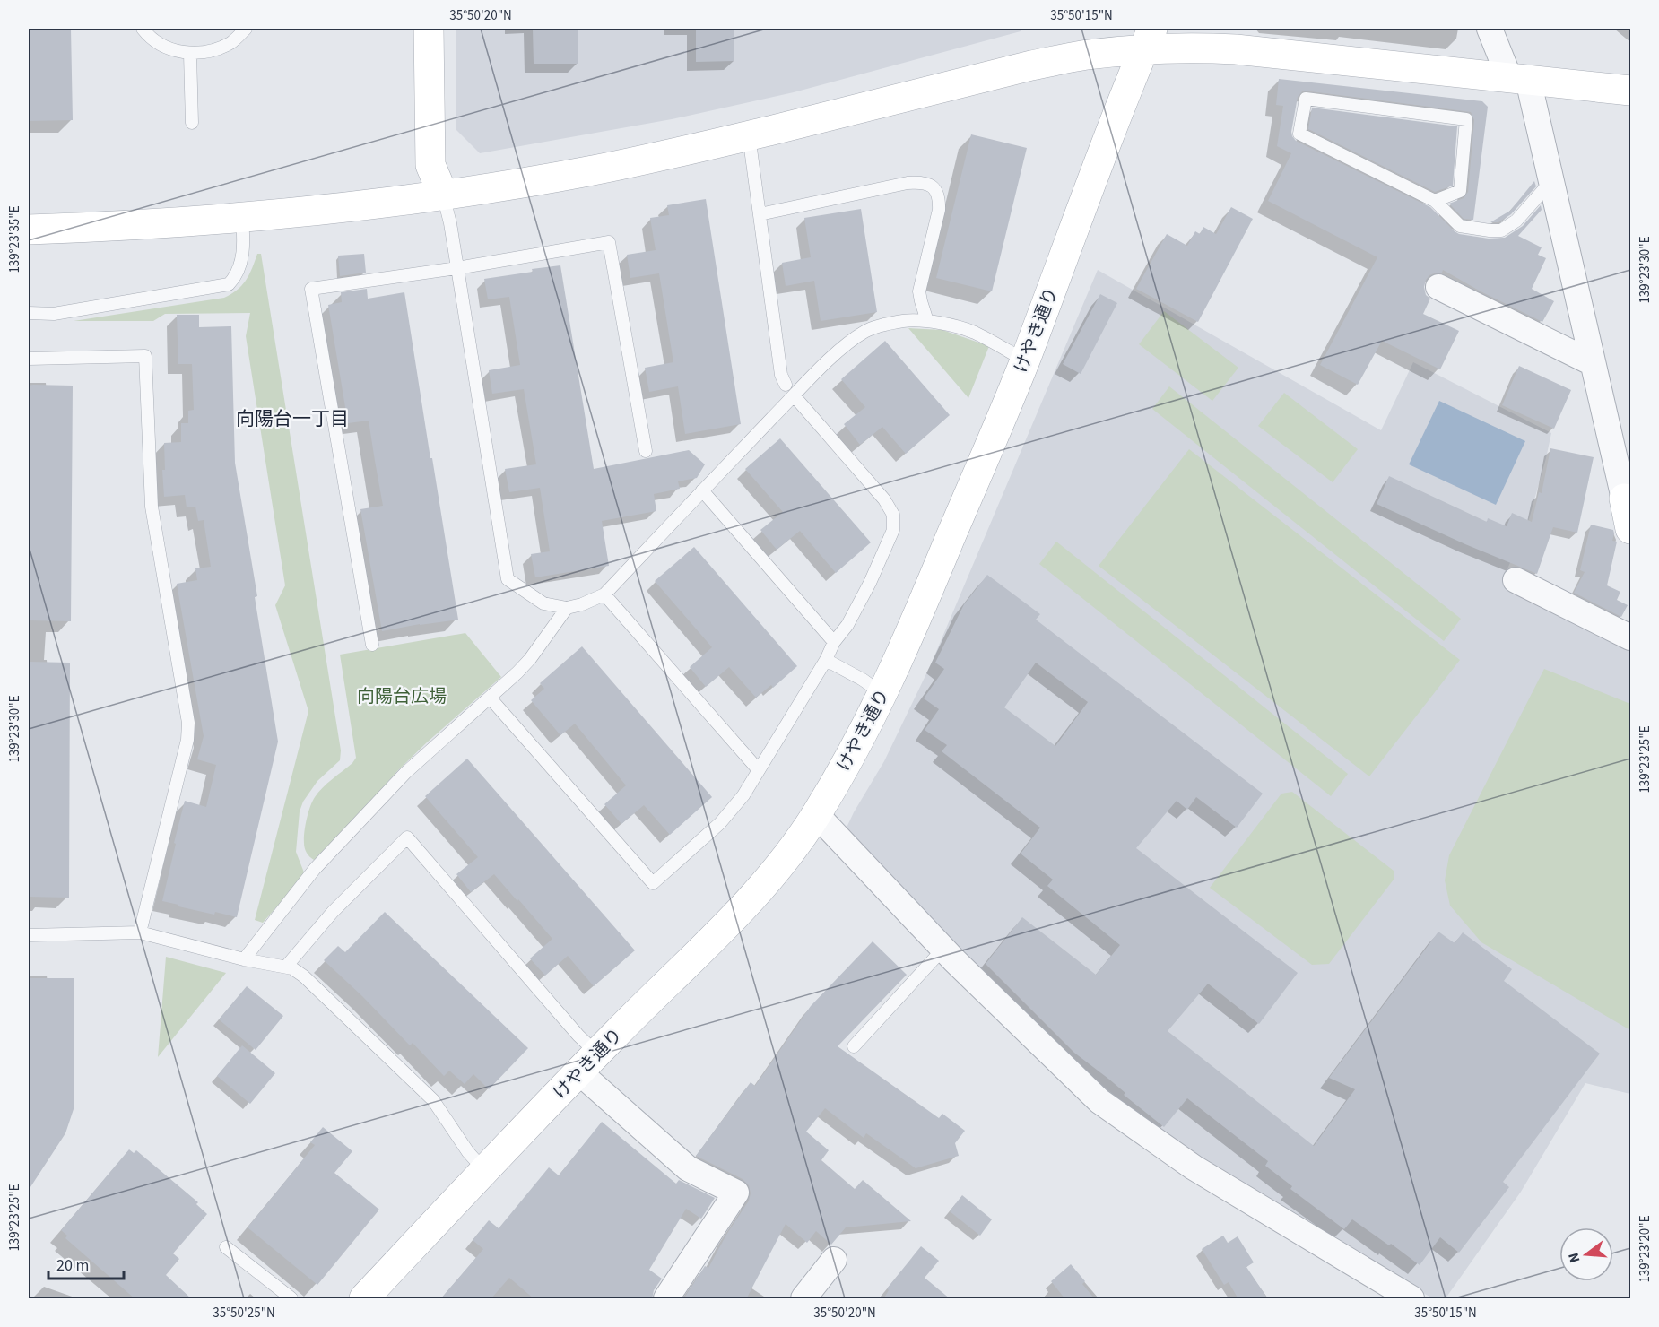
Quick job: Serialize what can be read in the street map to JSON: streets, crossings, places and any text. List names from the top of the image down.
{
  "streets": {
    "street": ["けやき通り"]
  },
  "districts": ["向陽台一丁目"],
  "parks": ["向陽台広場"],
  "scale_bar": "20 m",
  "north": "left",
  "coordinates": [
    "35°50'20\"N",
    "35°50'15\"N",
    "139°23'35\"E",
    "139°23'30\"E",
    "139°23'25\"E",
    "139°23'20\"E",
    "35°50'25\"N"
  ]
}
